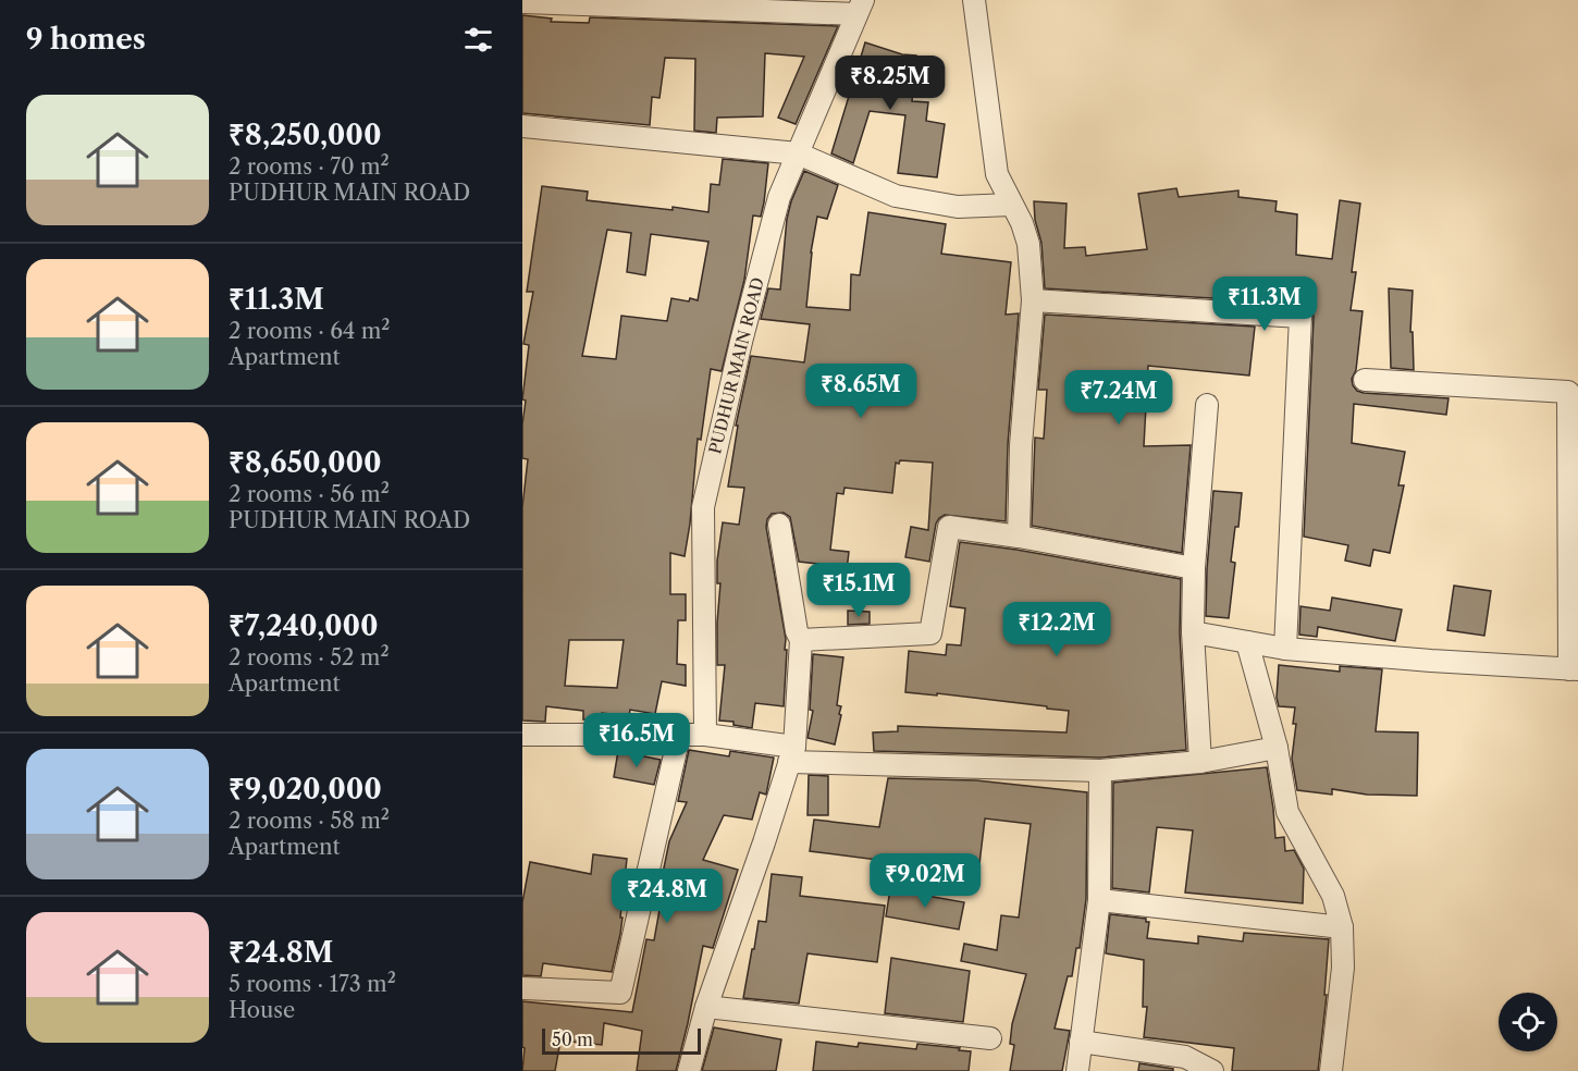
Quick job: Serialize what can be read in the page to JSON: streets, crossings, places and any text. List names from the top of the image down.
{
  "streets": {
    "street": ["PUDHUR MAIN ROAD"]
  },
  "scale_bar": "50 m",
  "page": {
    "heading": "9 homes",
    "price": [
      "₹8.25M",
      "₹11.3M",
      "₹8.65M",
      "₹7.24M",
      "₹15.1M",
      "₹12.2M",
      "₹16.5M",
      "₹9.02M",
      "₹24.8M"
    ],
    "list": [
      {
        "name": "₹8,250,000",
        "note": "2 rooms · 70 m² · PUDHUR MAIN ROAD"
      },
      {
        "name": "₹11.3M",
        "note": "2 rooms · 64 m² · Apartment"
      },
      {
        "name": "₹8,650,000",
        "note": "2 rooms · 56 m² · PUDHUR MAIN ROAD"
      },
      {
        "name": "₹7,240,000",
        "note": "2 rooms · 52 m² · Apartment"
      },
      {
        "name": "₹9,020,000",
        "note": "2 rooms · 58 m² · Apartment"
      },
      {
        "name": "₹24.8M",
        "note": "5 rooms · 173 m² · House"
      }
    ],
    "scale": "50 m"
  }
}
